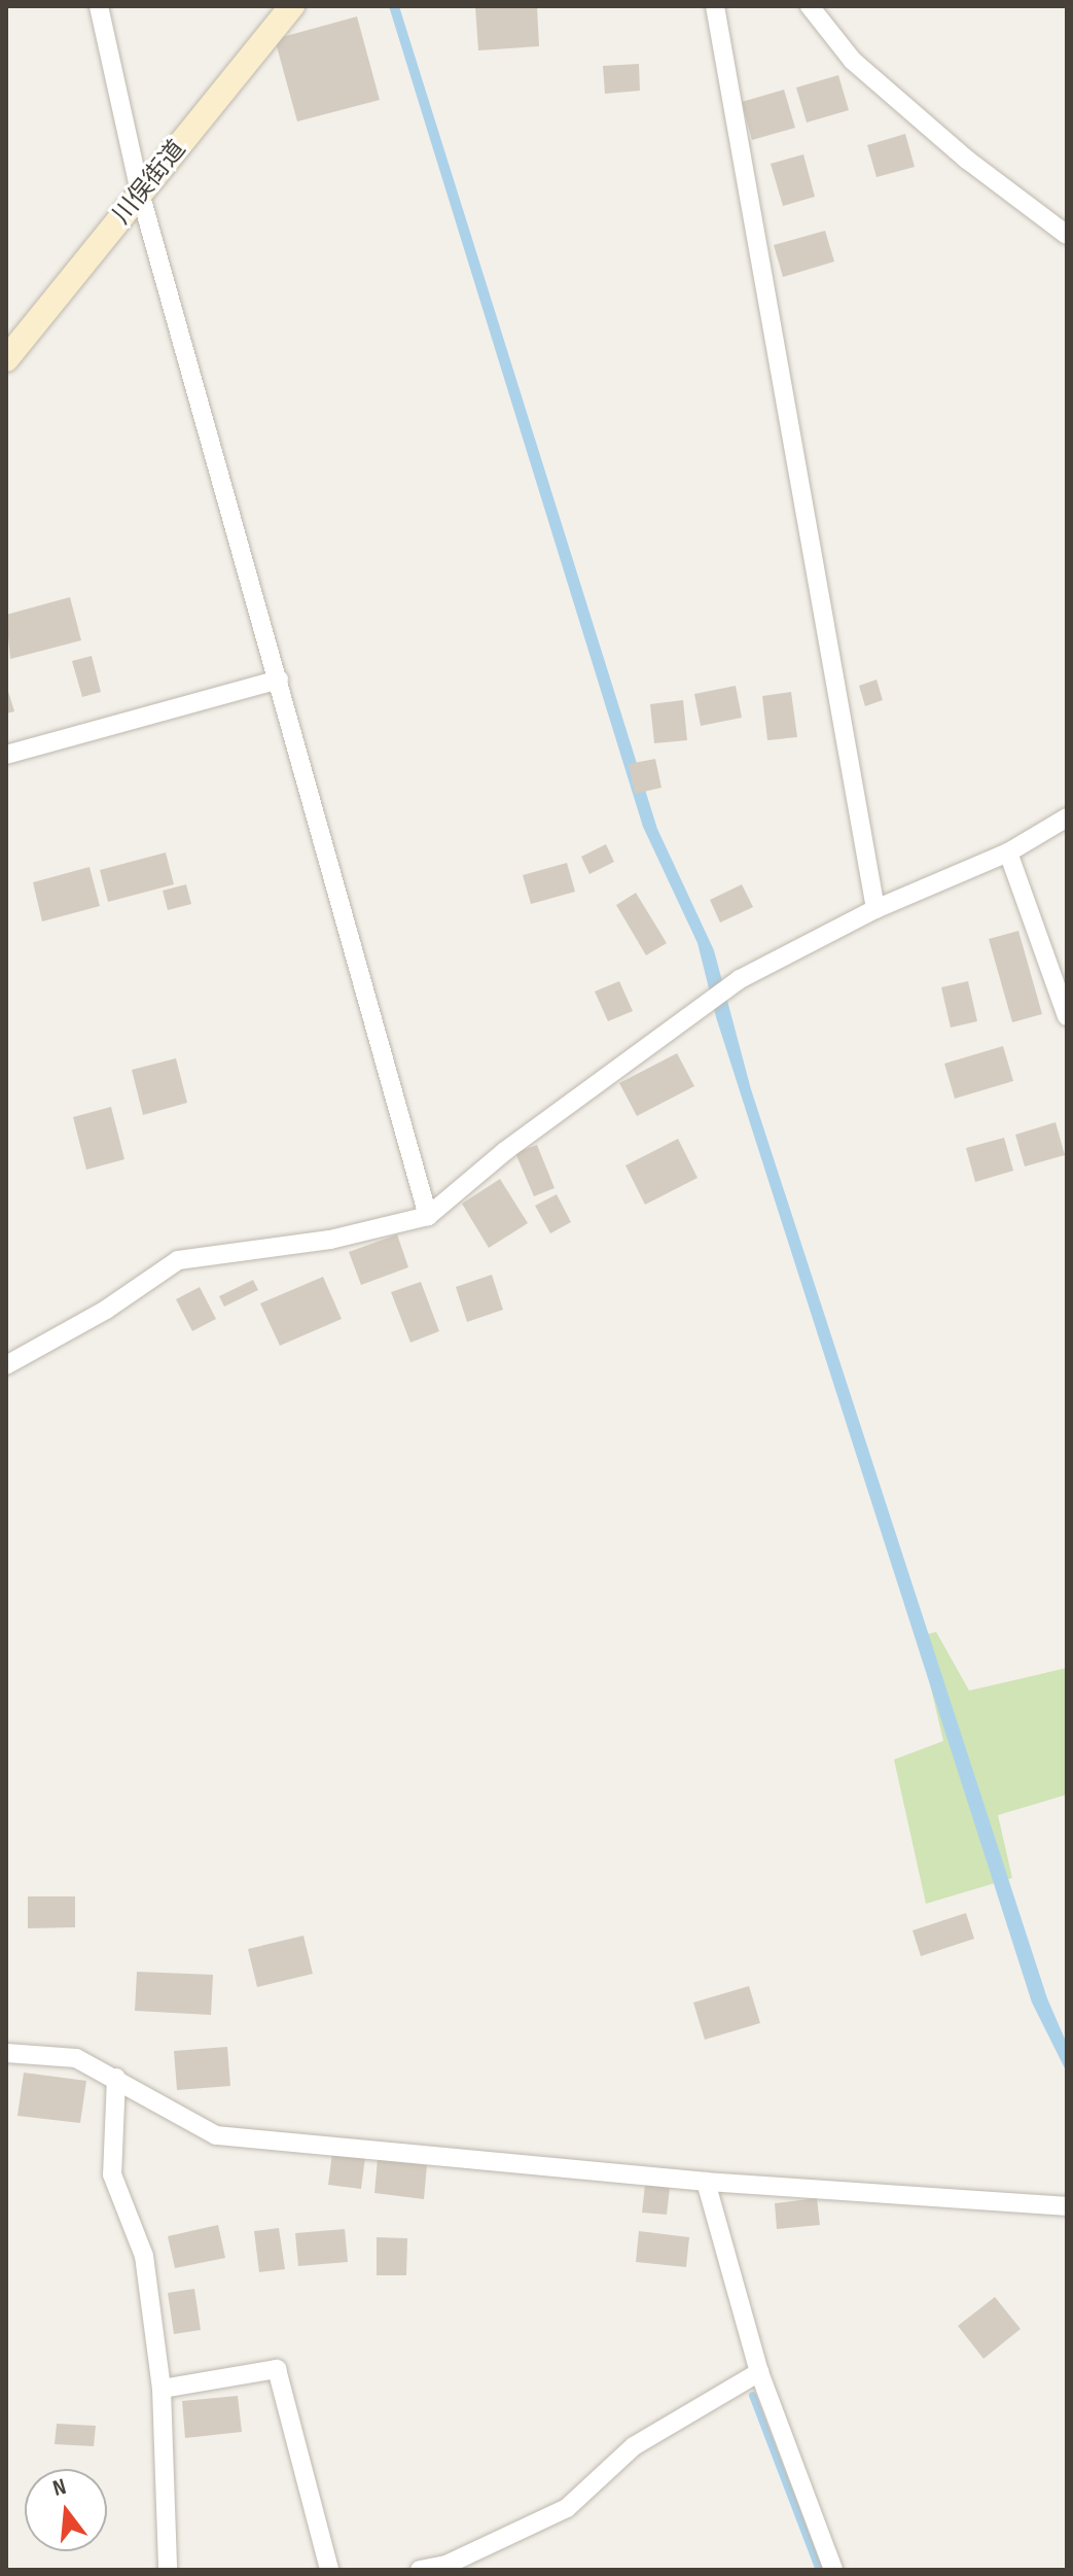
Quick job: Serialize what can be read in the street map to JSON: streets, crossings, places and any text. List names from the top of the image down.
{
  "streets": {
    "main road": ["川俣街道"]
  },
  "north": "top"
}
